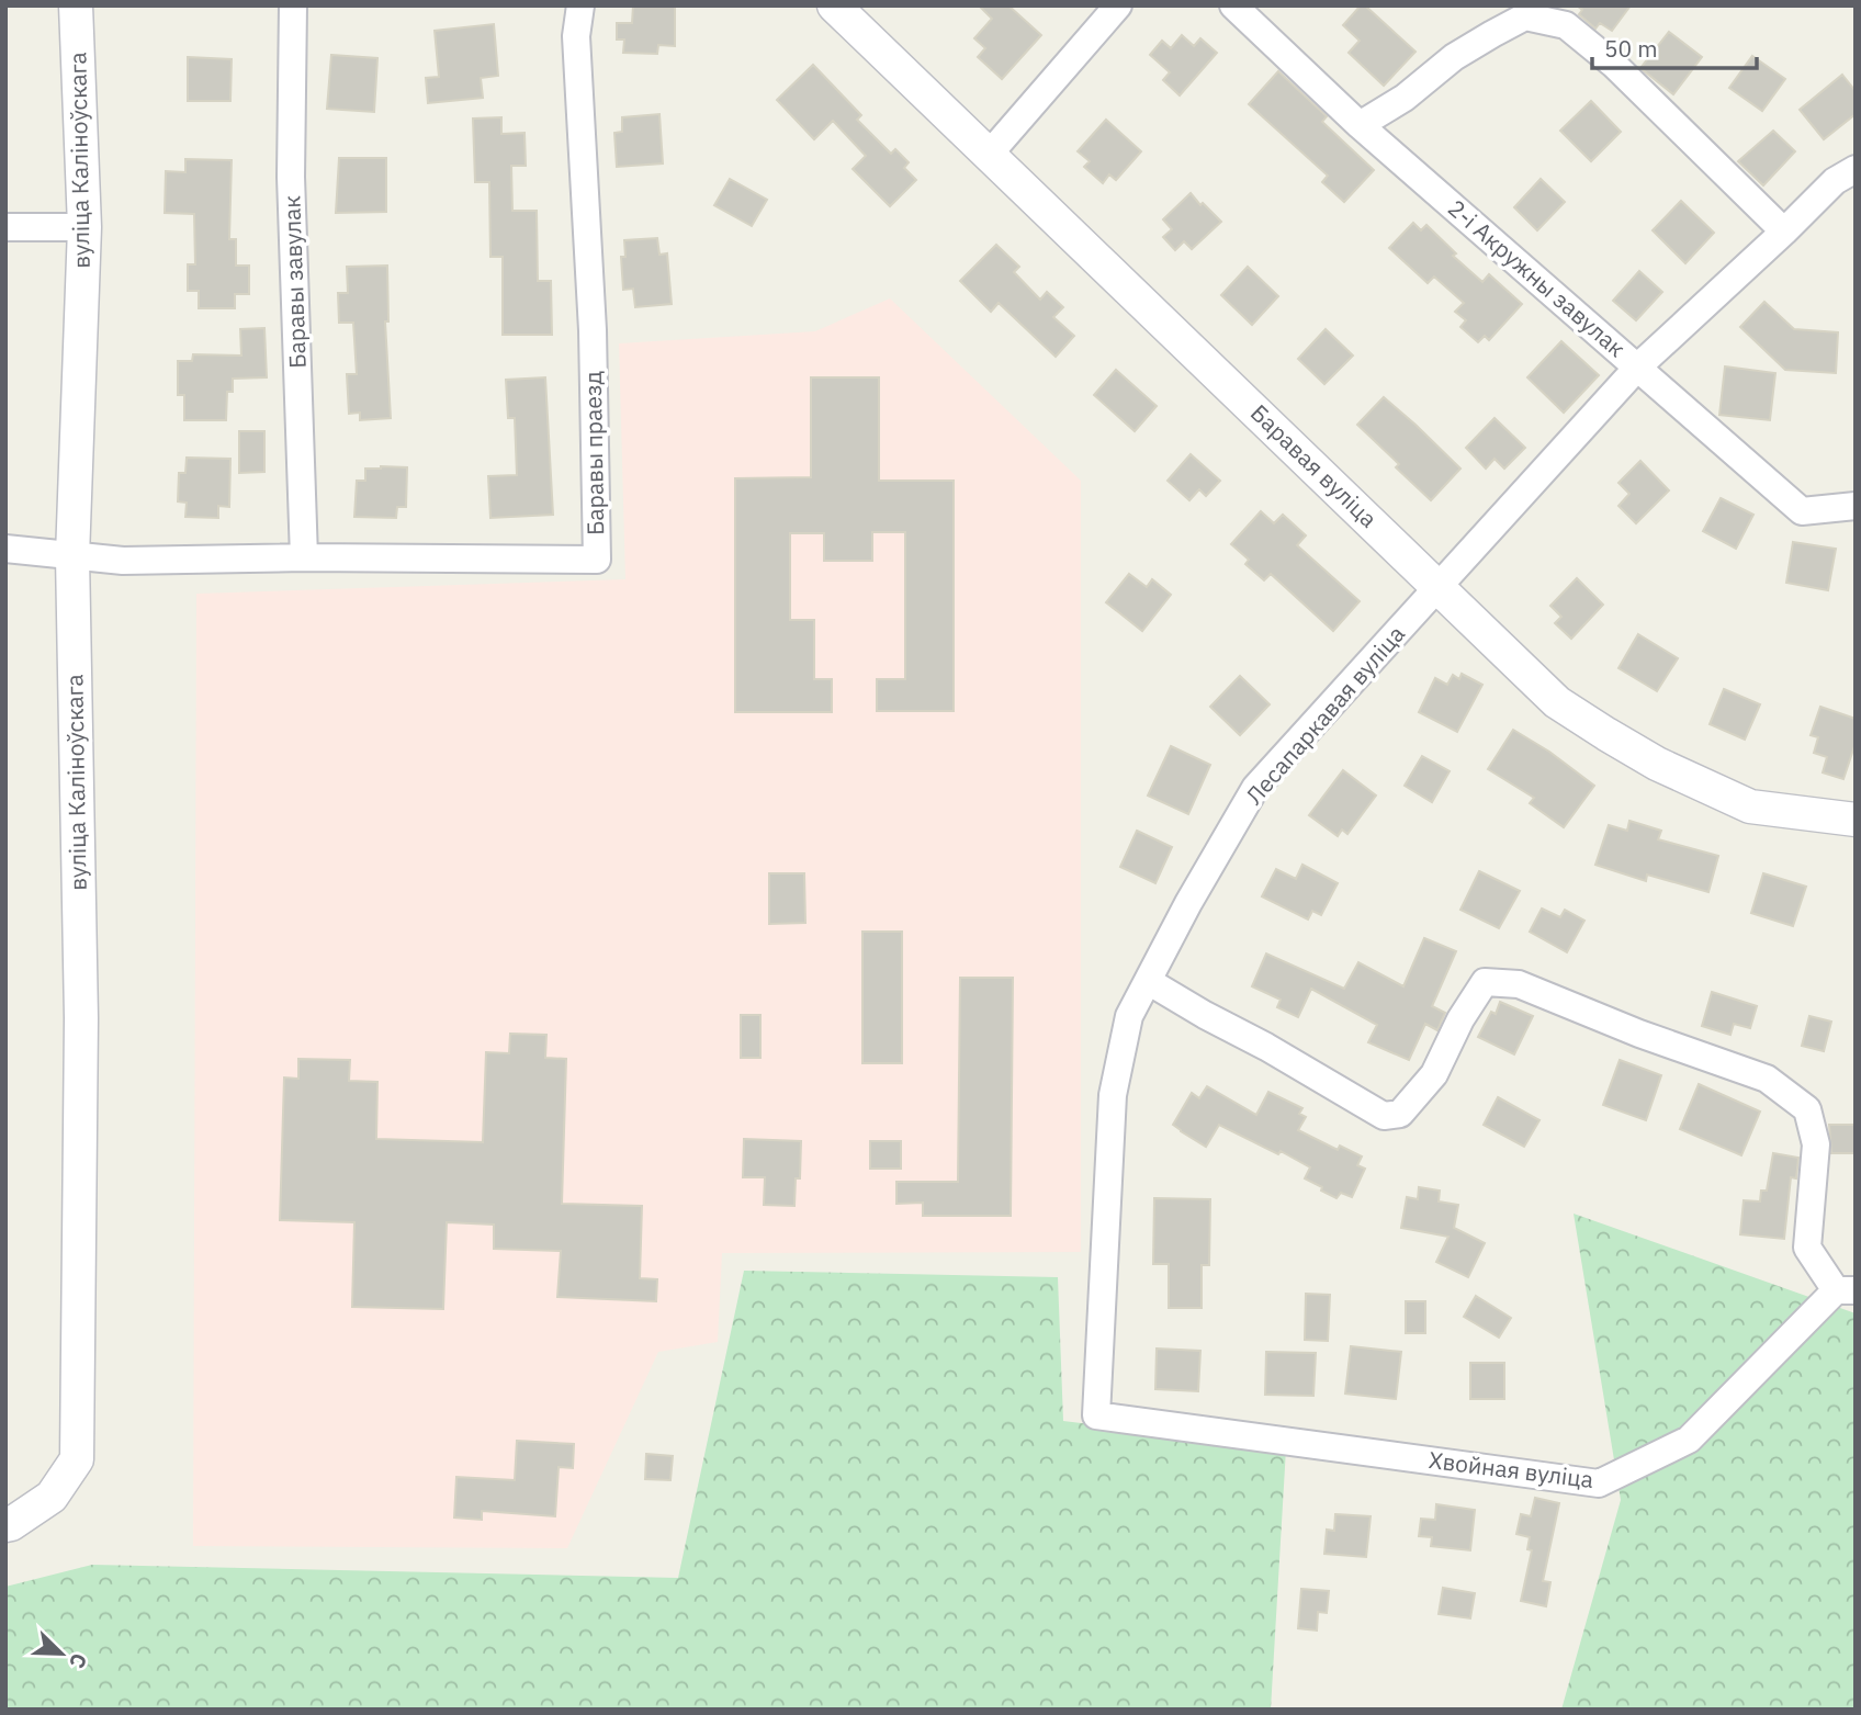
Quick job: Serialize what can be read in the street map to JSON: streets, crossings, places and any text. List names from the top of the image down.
{
  "streets": {
    "street": [
      "вуліца Каліноўскага",
      "2-і Акружны завулак",
      "Баравы завулак",
      "Баравы праезд",
      "Баравая вуліца",
      "Лесапаркавая вуліца",
      "Хвойная вуліца"
    ]
  },
  "crossings": [
    ["вуліца Каліноўскага", "Баравы праезд"],
    ["2-і Акружны завулак", "Лесапаркавая вуліца"],
    ["Баравы завулак", "Баравы праезд"],
    ["Баравая вуліца", "Лесапаркавая вуліца"],
    ["Лесапаркавая вуліца", "Хвойная вуліца"]
  ],
  "scale_bar": "50 m",
  "north": "bottom right"
}
